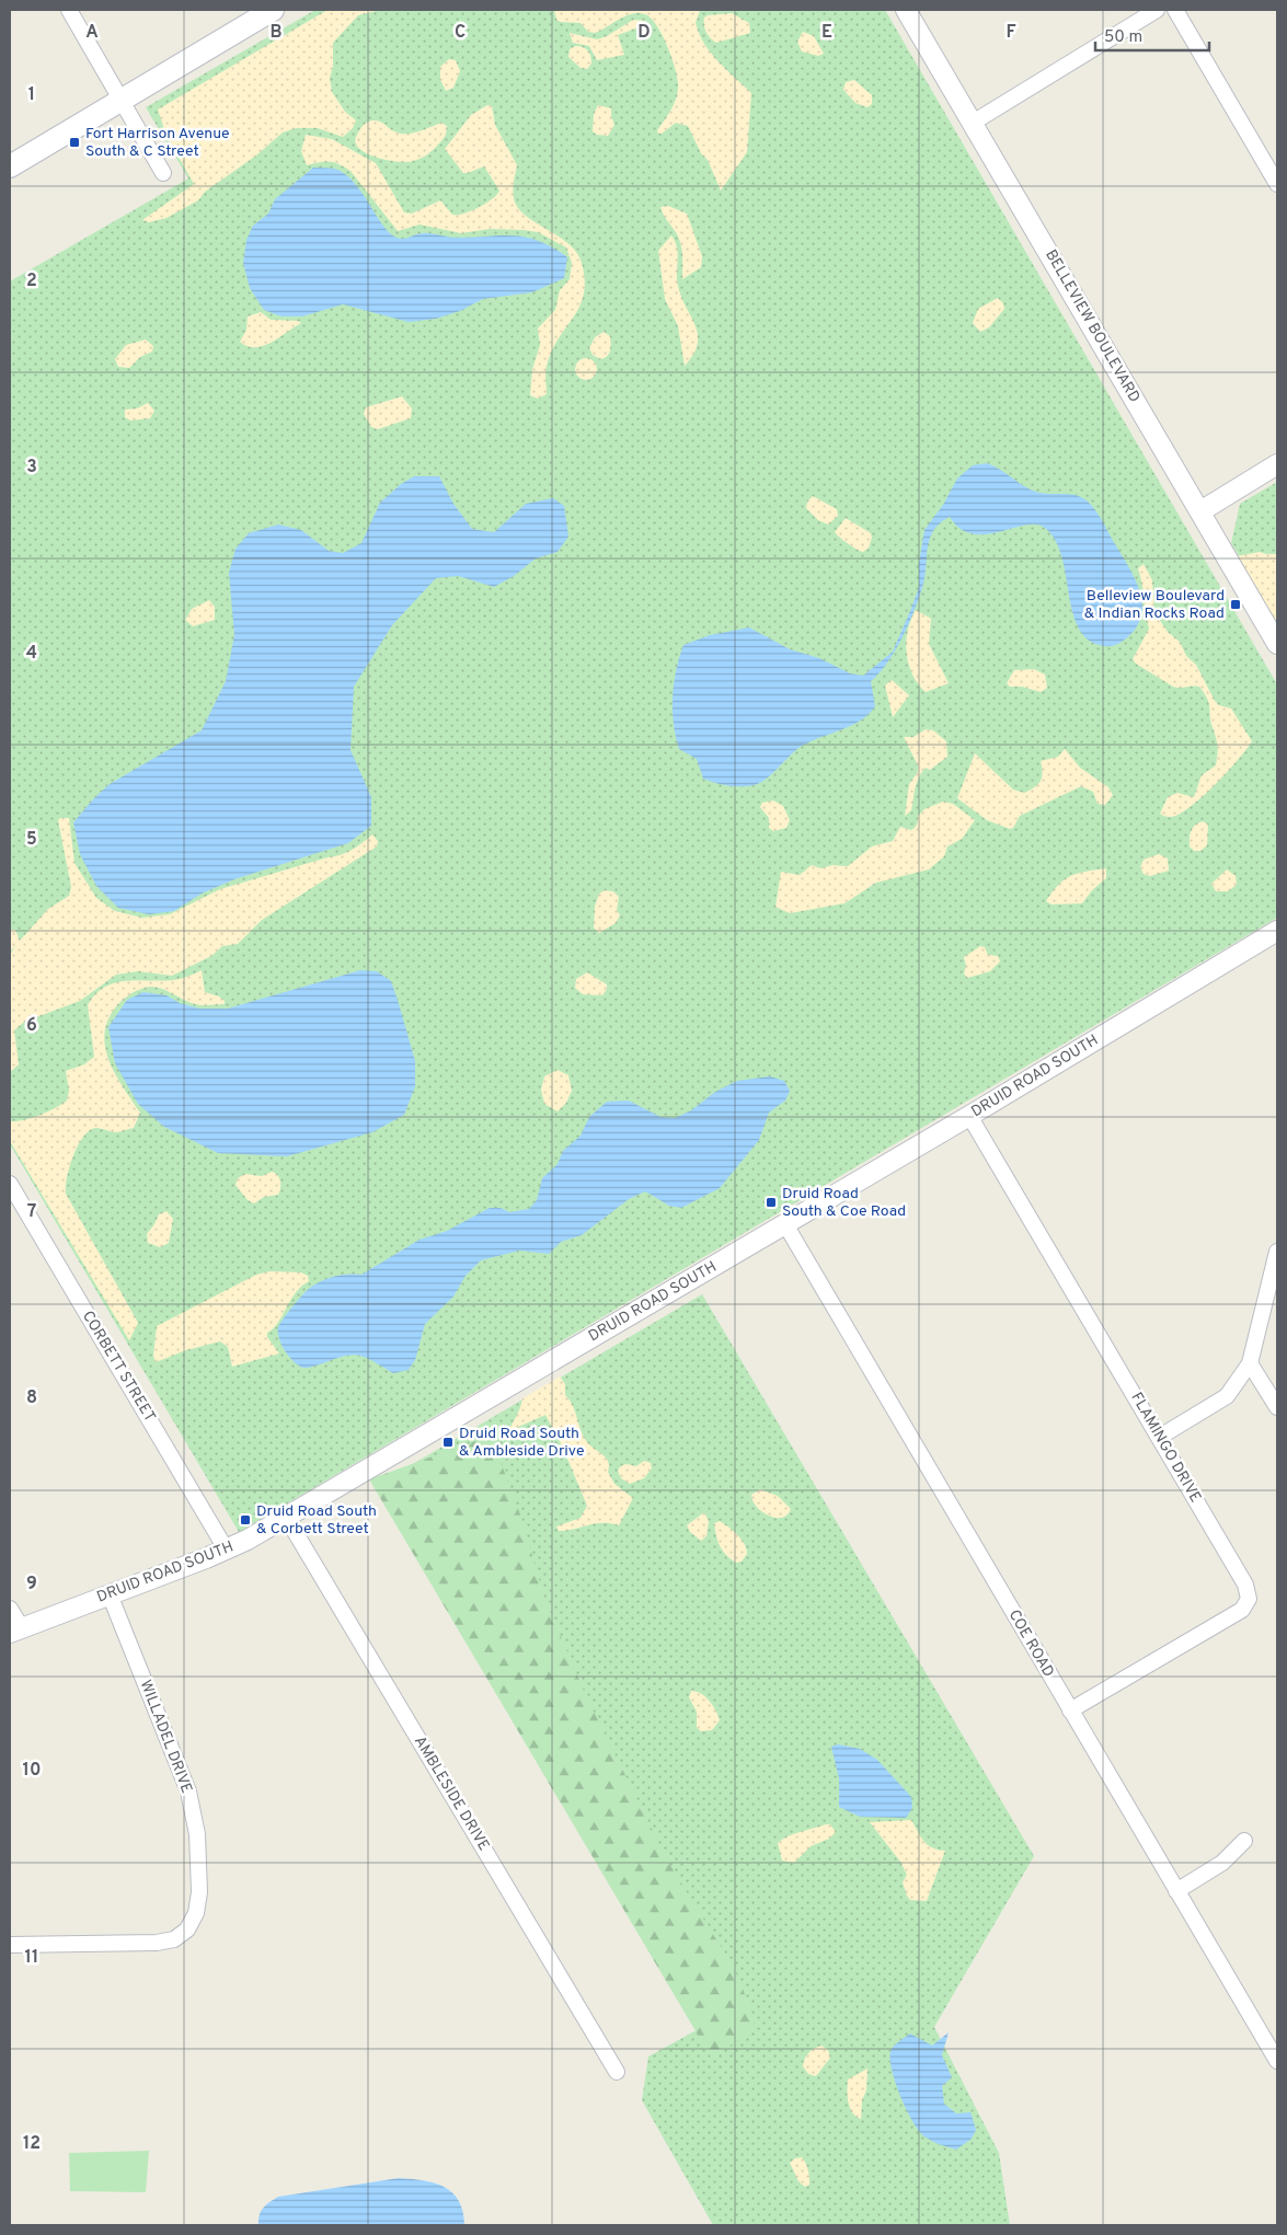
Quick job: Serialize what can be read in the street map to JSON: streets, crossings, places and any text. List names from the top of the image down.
{
  "streets": {
    "street": [
      "BELLEVIEW BOULEVARD",
      "DRUID ROAD SOUTH",
      "CORBETT STREET",
      "FLAMINGO DRIVE",
      "COE ROAD",
      "WILLADEL DRIVE",
      "AMBLESIDE DRIVE"
    ]
  },
  "crossings": [
    ["DRUID ROAD SOUTH", "CORBETT STREET"],
    ["DRUID ROAD SOUTH", "FLAMINGO DRIVE"],
    ["DRUID ROAD SOUTH", "COE ROAD"],
    ["DRUID ROAD SOUTH", "WILLADEL DRIVE"],
    ["DRUID ROAD SOUTH", "AMBLESIDE DRIVE"],
    ["FLAMINGO DRIVE", "COE ROAD"]
  ],
  "places": {
    "transit": [
      "Fort Harrison Avenue South & C Street",
      "Belleview Boulevard & Indian Rocks Road",
      "Druid Road South & Coe Road",
      "Druid Road South & Ambleside Drive",
      "Druid Road South & Corbett Street"
    ]
  },
  "scale_bar": "50 m",
  "grid": {
    "columns": [
      "A",
      "B",
      "C",
      "D",
      "E",
      "F"
    ],
    "rows": [
      "1",
      "2",
      "3",
      "4",
      "5",
      "6",
      "7",
      "8",
      "9",
      "10",
      "11",
      "12"
    ]
  }
}
